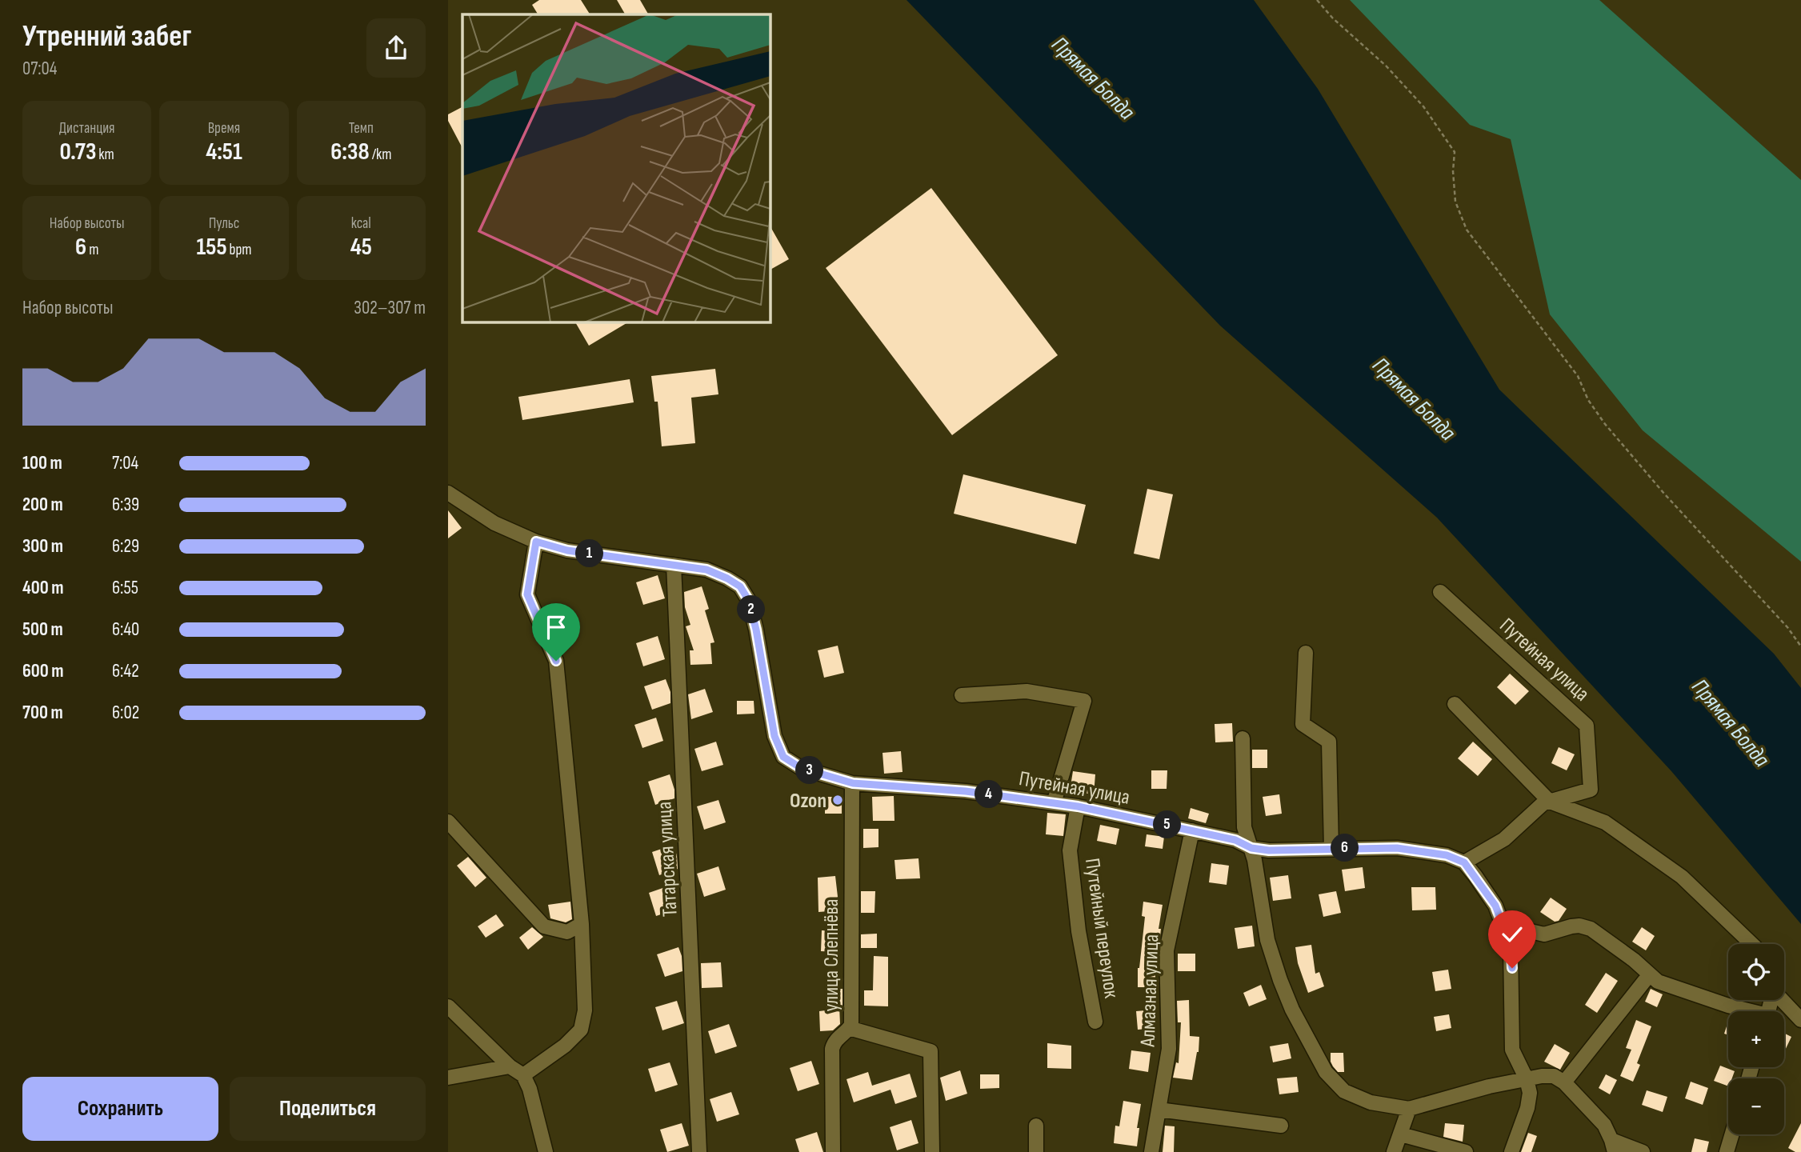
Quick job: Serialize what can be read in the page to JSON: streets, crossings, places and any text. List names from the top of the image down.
{
  "streets": {
    "street": [
      "Путейная улица",
      "Татарская улица",
      "Путейный переулок",
      "улица Слепнёва",
      "Алмазная улица"
    ]
  },
  "crossings": [
    ["Путейная улица", "Татарская улица"],
    ["Путейная улица", "Путейный переулок"],
    ["Путейная улица", "улица Слепнёва"],
    ["Путейная улица", "Алмазная улица"]
  ],
  "water": ["Прямая Болда"],
  "places": ["Ozon"],
  "page": {
    "heading": ["Утренний забег", "07:04"],
    "stats": [
      ["Дистанция", "0.73 km"],
      ["Время", "4:51"],
      ["Темп", "6:38 /km"],
      ["Набор высоты", "6 m"],
      ["Пульс", "155 bpm"],
      ["kcal", "45"]
    ],
    "chart": ["Набор высоты", "302–307 m"],
    "list": [
      {
        "name": "100 m",
        "note": "7:04"
      },
      {
        "name": "200 m",
        "note": "6:39"
      },
      {
        "name": "300 m",
        "note": "6:29"
      },
      {
        "name": "400 m",
        "note": "6:55"
      },
      {
        "name": "500 m",
        "note": "6:40"
      },
      {
        "name": "600 m",
        "note": "6:42"
      },
      {
        "name": "700 m",
        "note": "6:02"
      }
    ],
    "pins": [
      "1",
      "2",
      "3",
      "4",
      "5",
      "6"
    ],
    "map_buttons": ["+", "−"],
    "buttons": ["Сохранить", "Поделиться"]
  }
}
